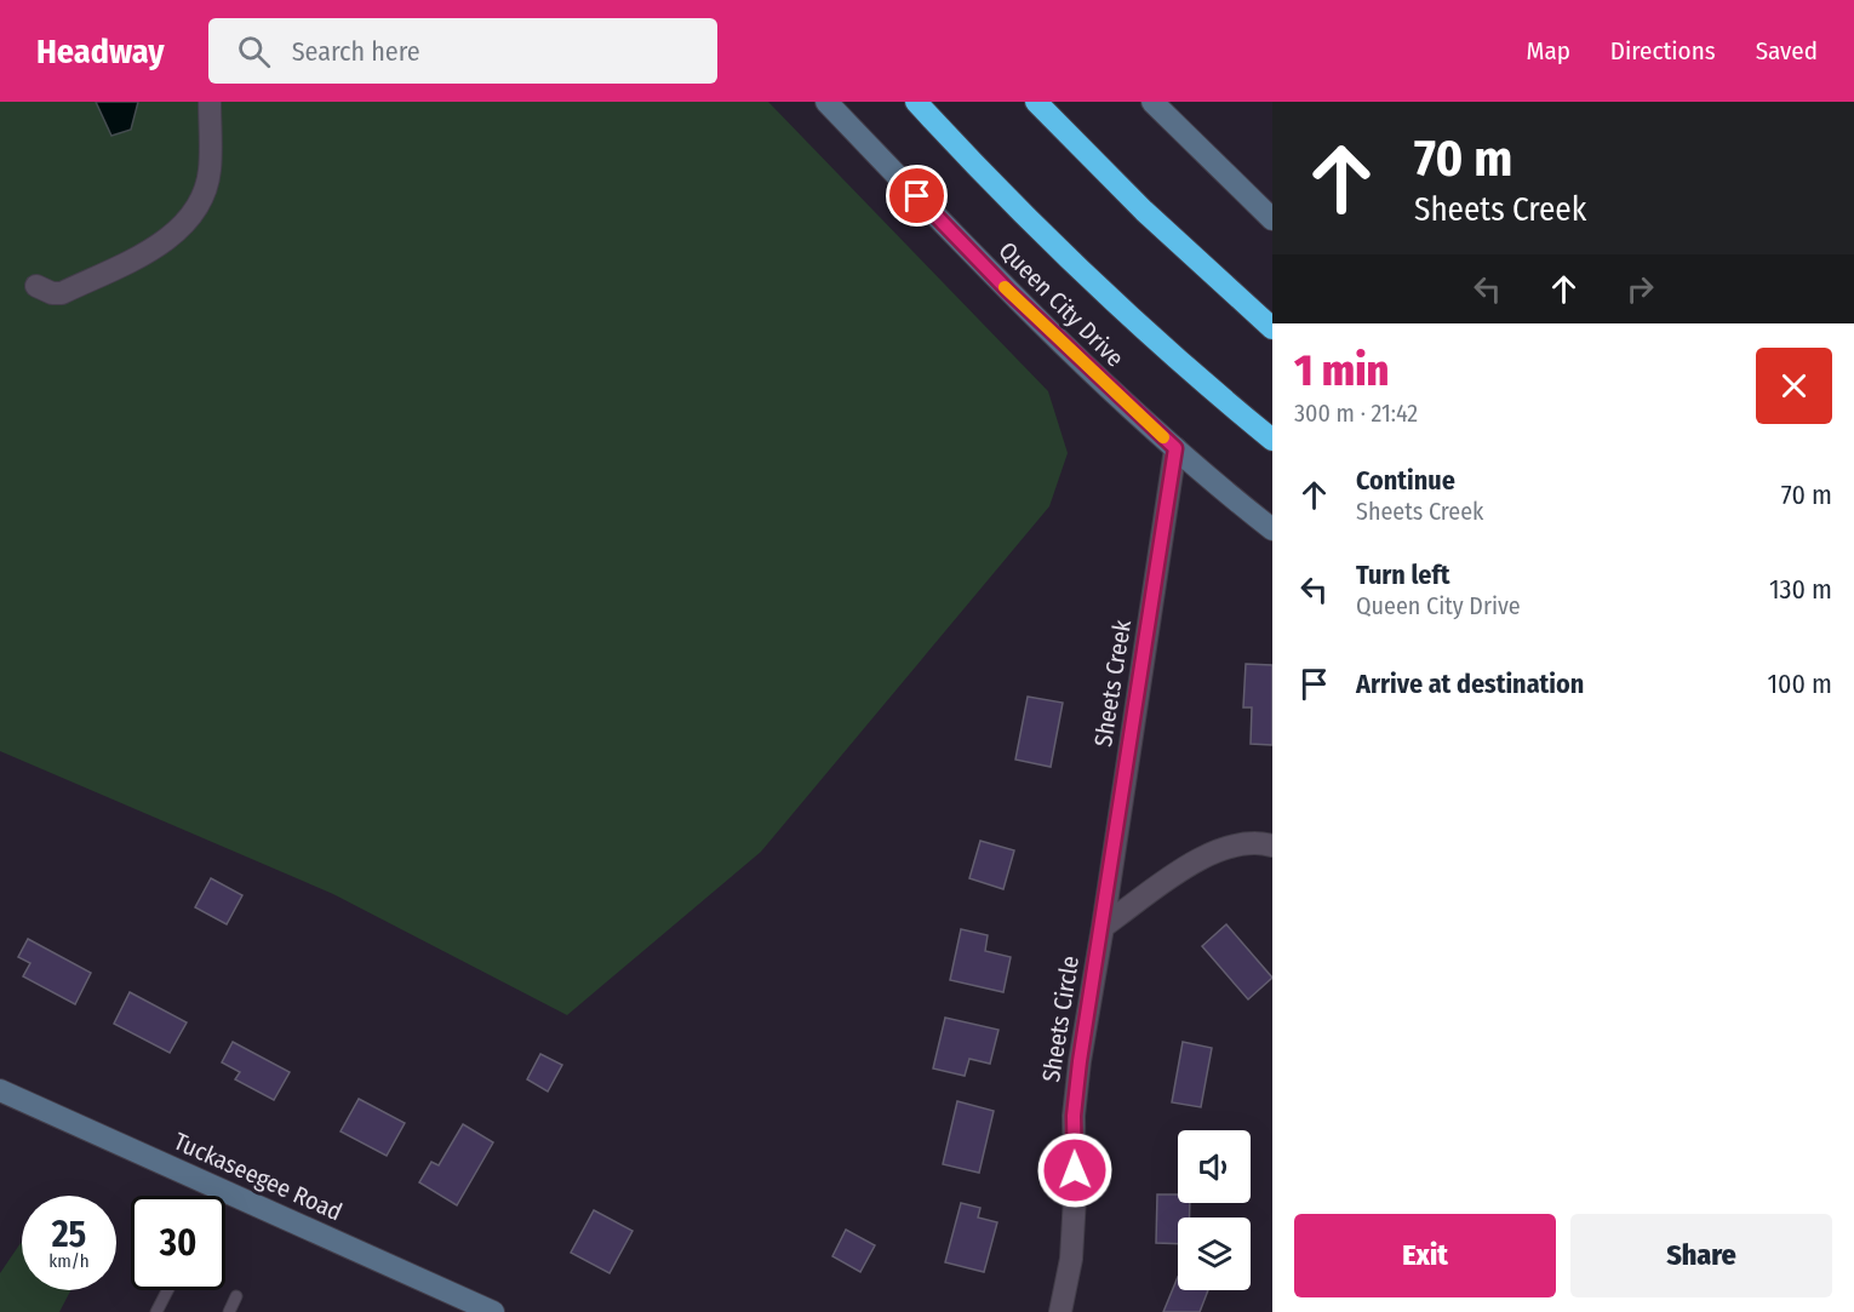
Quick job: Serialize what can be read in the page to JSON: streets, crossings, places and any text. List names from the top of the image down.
{
  "streets": {
    "street": [
      "Queen City Drive",
      "Sheets Creek",
      "Sheets Circle",
      "Tuckaseegee Road"
    ]
  },
  "crossings": [
    ["Queen City Drive", "Sheets Creek"],
    ["Sheets Creek", "Sheets Circle"]
  ],
  "page": {
    "header": "Headway",
    "search": "Search here",
    "nav": ["Map", "Directions", "Saved"],
    "turn": ["70 m", "Sheets Creek"],
    "heading": ["1 min", "300 m · 21:42"],
    "list": [
      {
        "name": "Continue",
        "note": "Sheets Creek",
        "value": "70 m"
      },
      {
        "name": "Turn left",
        "note": "Queen City Drive",
        "value": "130 m"
      },
      {
        "name": "Arrive at destination",
        "value": "100 m"
      }
    ],
    "speed": "25 km/h",
    "limit": "30",
    "buttons": ["Exit", "Share"]
  }
}
